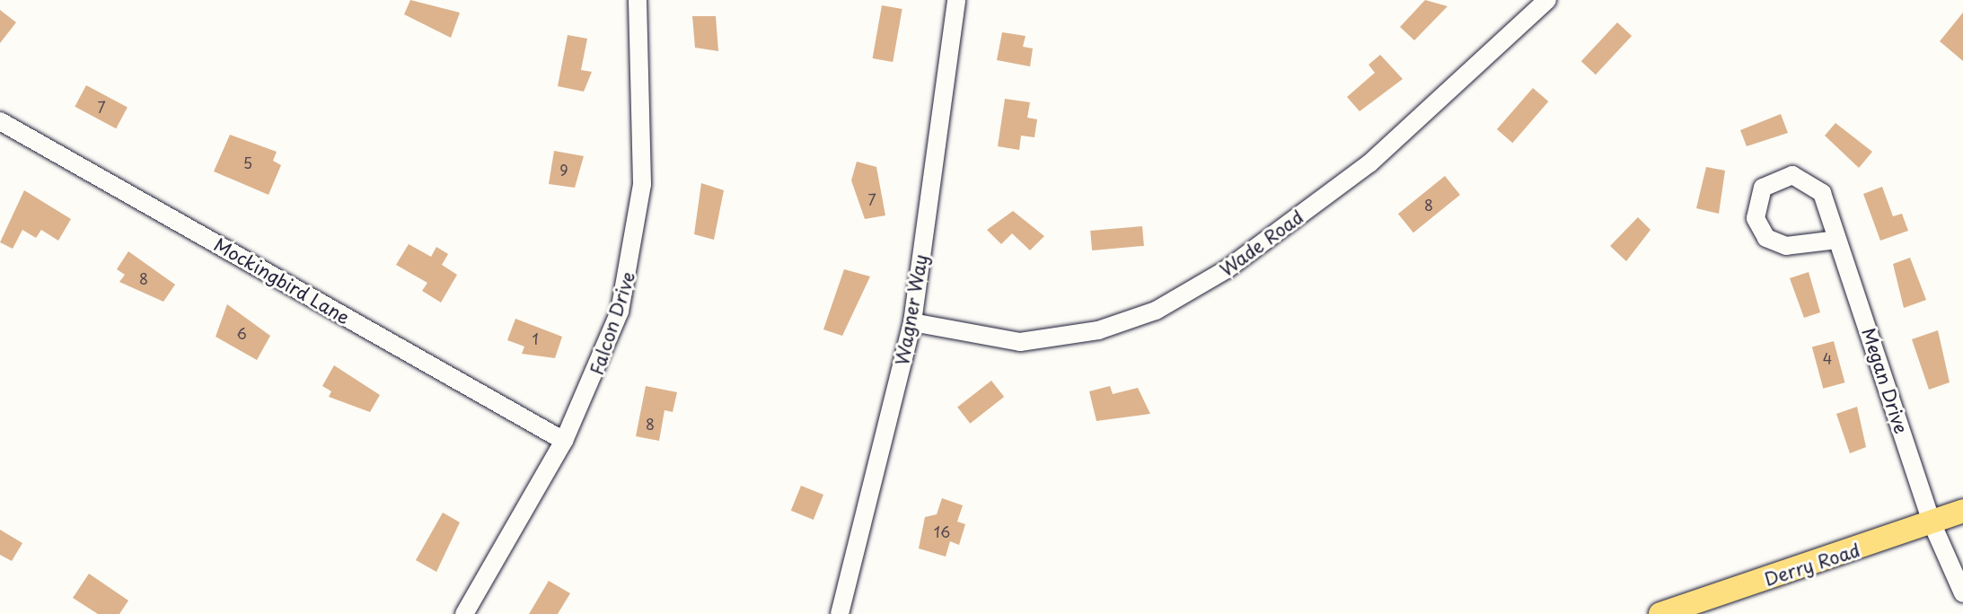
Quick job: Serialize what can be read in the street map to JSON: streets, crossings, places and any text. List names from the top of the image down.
{
  "streets": {
    "main road": ["Derry Road"],
    "street": [
      "Wade Road",
      "Mockingbird Lane",
      "Wagner Way",
      "Falcon Drive",
      "Megan Drive"
    ]
  },
  "crossings": [
    ["Wade Road", "Wagner Way"],
    ["Mockingbird Lane", "Falcon Drive"],
    ["Megan Drive", "Derry Road"]
  ],
  "house_numbers": [
    "7",
    "5",
    "9",
    "7",
    "8",
    "8",
    "6",
    "1",
    "4",
    "8",
    "16"
  ]
}
